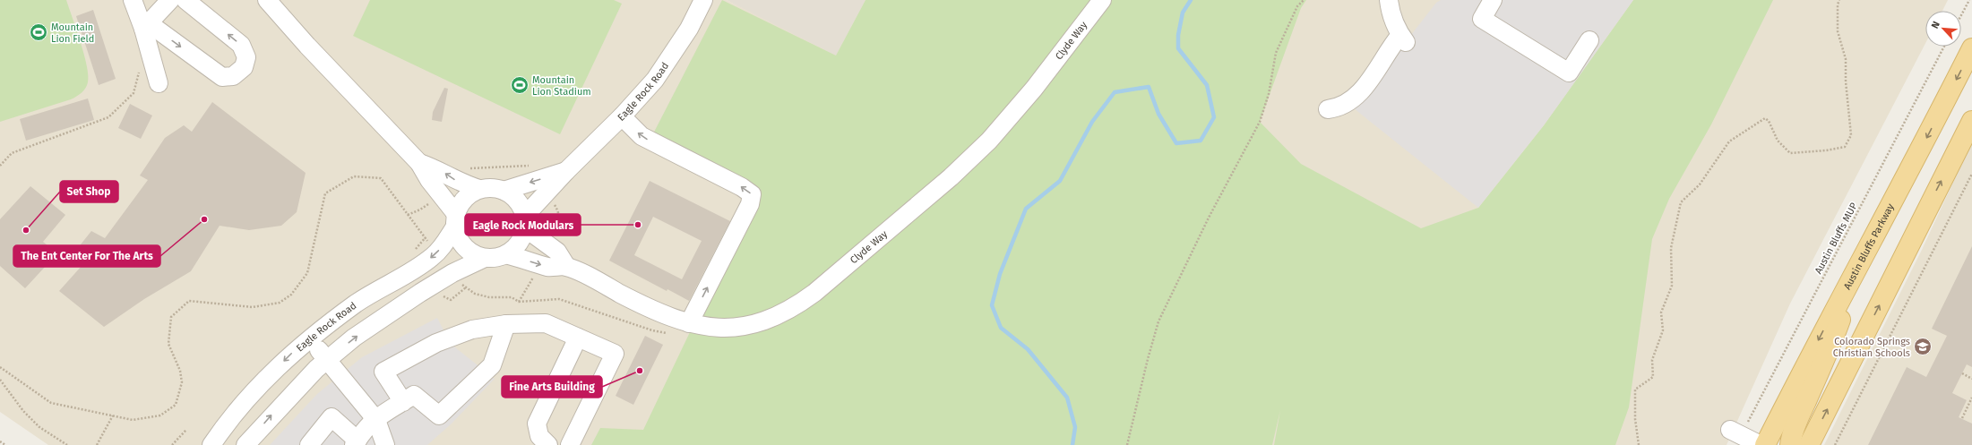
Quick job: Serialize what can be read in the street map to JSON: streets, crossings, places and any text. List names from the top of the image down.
{
  "streets": {
    "main road": ["Austin Bluffs Parkway"],
    "street": ["Clyde Way", "Eagle Rock Road"],
    "path": ["Austin Bluffs MUP"]
  },
  "places": {
    "sports": ["Mountain Lion Field", "Mountain Lion Stadium"],
    "other": [
      "The Ent Center For The Arts",
      "Eagle Rock Modulars",
      "Set Shop",
      "Fine Arts Building"
    ],
    "school or university": ["Colorado Springs Christian Schools"]
  },
  "north": "top left"
}
